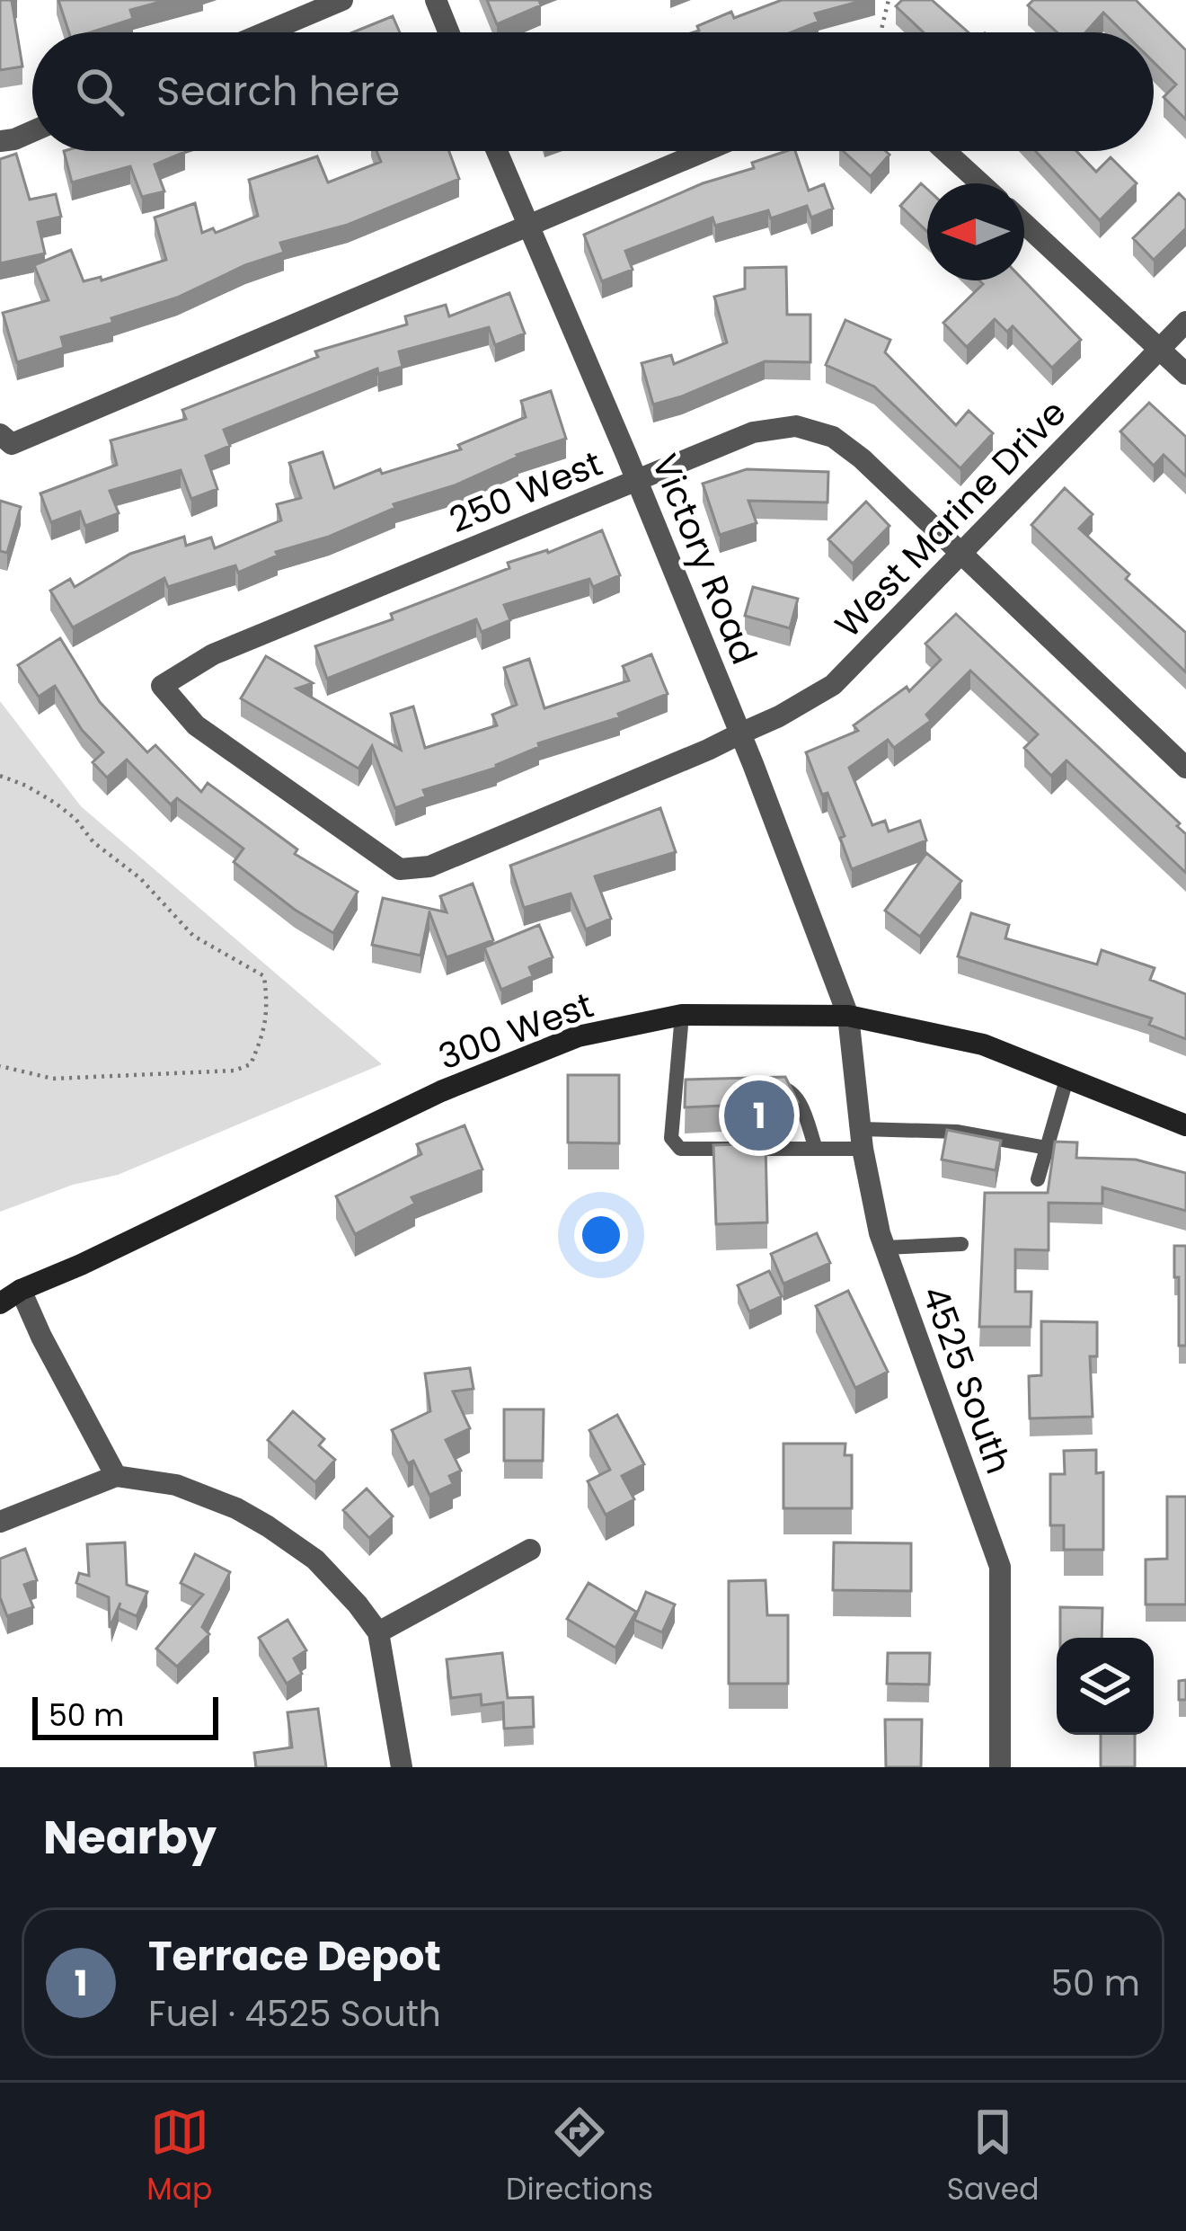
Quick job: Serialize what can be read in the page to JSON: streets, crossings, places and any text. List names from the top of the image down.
{
  "streets": {
    "main road": ["300 West"],
    "street": [
      "250 West",
      "West Marine Drive",
      "Victory Road",
      "4525 South"
    ]
  },
  "crossings": [
    ["250 West", "West Marine Drive"],
    ["250 West", "Victory Road"],
    ["West Marine Drive", "Victory Road"],
    ["Victory Road", "300 West"],
    ["Victory Road", "4525 South"],
    ["300 West", "4525 South"]
  ],
  "scale_bar": "50 m",
  "north": "left",
  "page": {
    "search": "Search here",
    "pins": "1",
    "scale": "50 m",
    "heading": "Nearby",
    "list": [
      {
        "mark": "1",
        "name": "Terrace Depot",
        "note": "Fuel · 4525 South",
        "value": "50 m"
      }
    ],
    "nav": ["Map", "Directions", "Saved"]
  }
}
